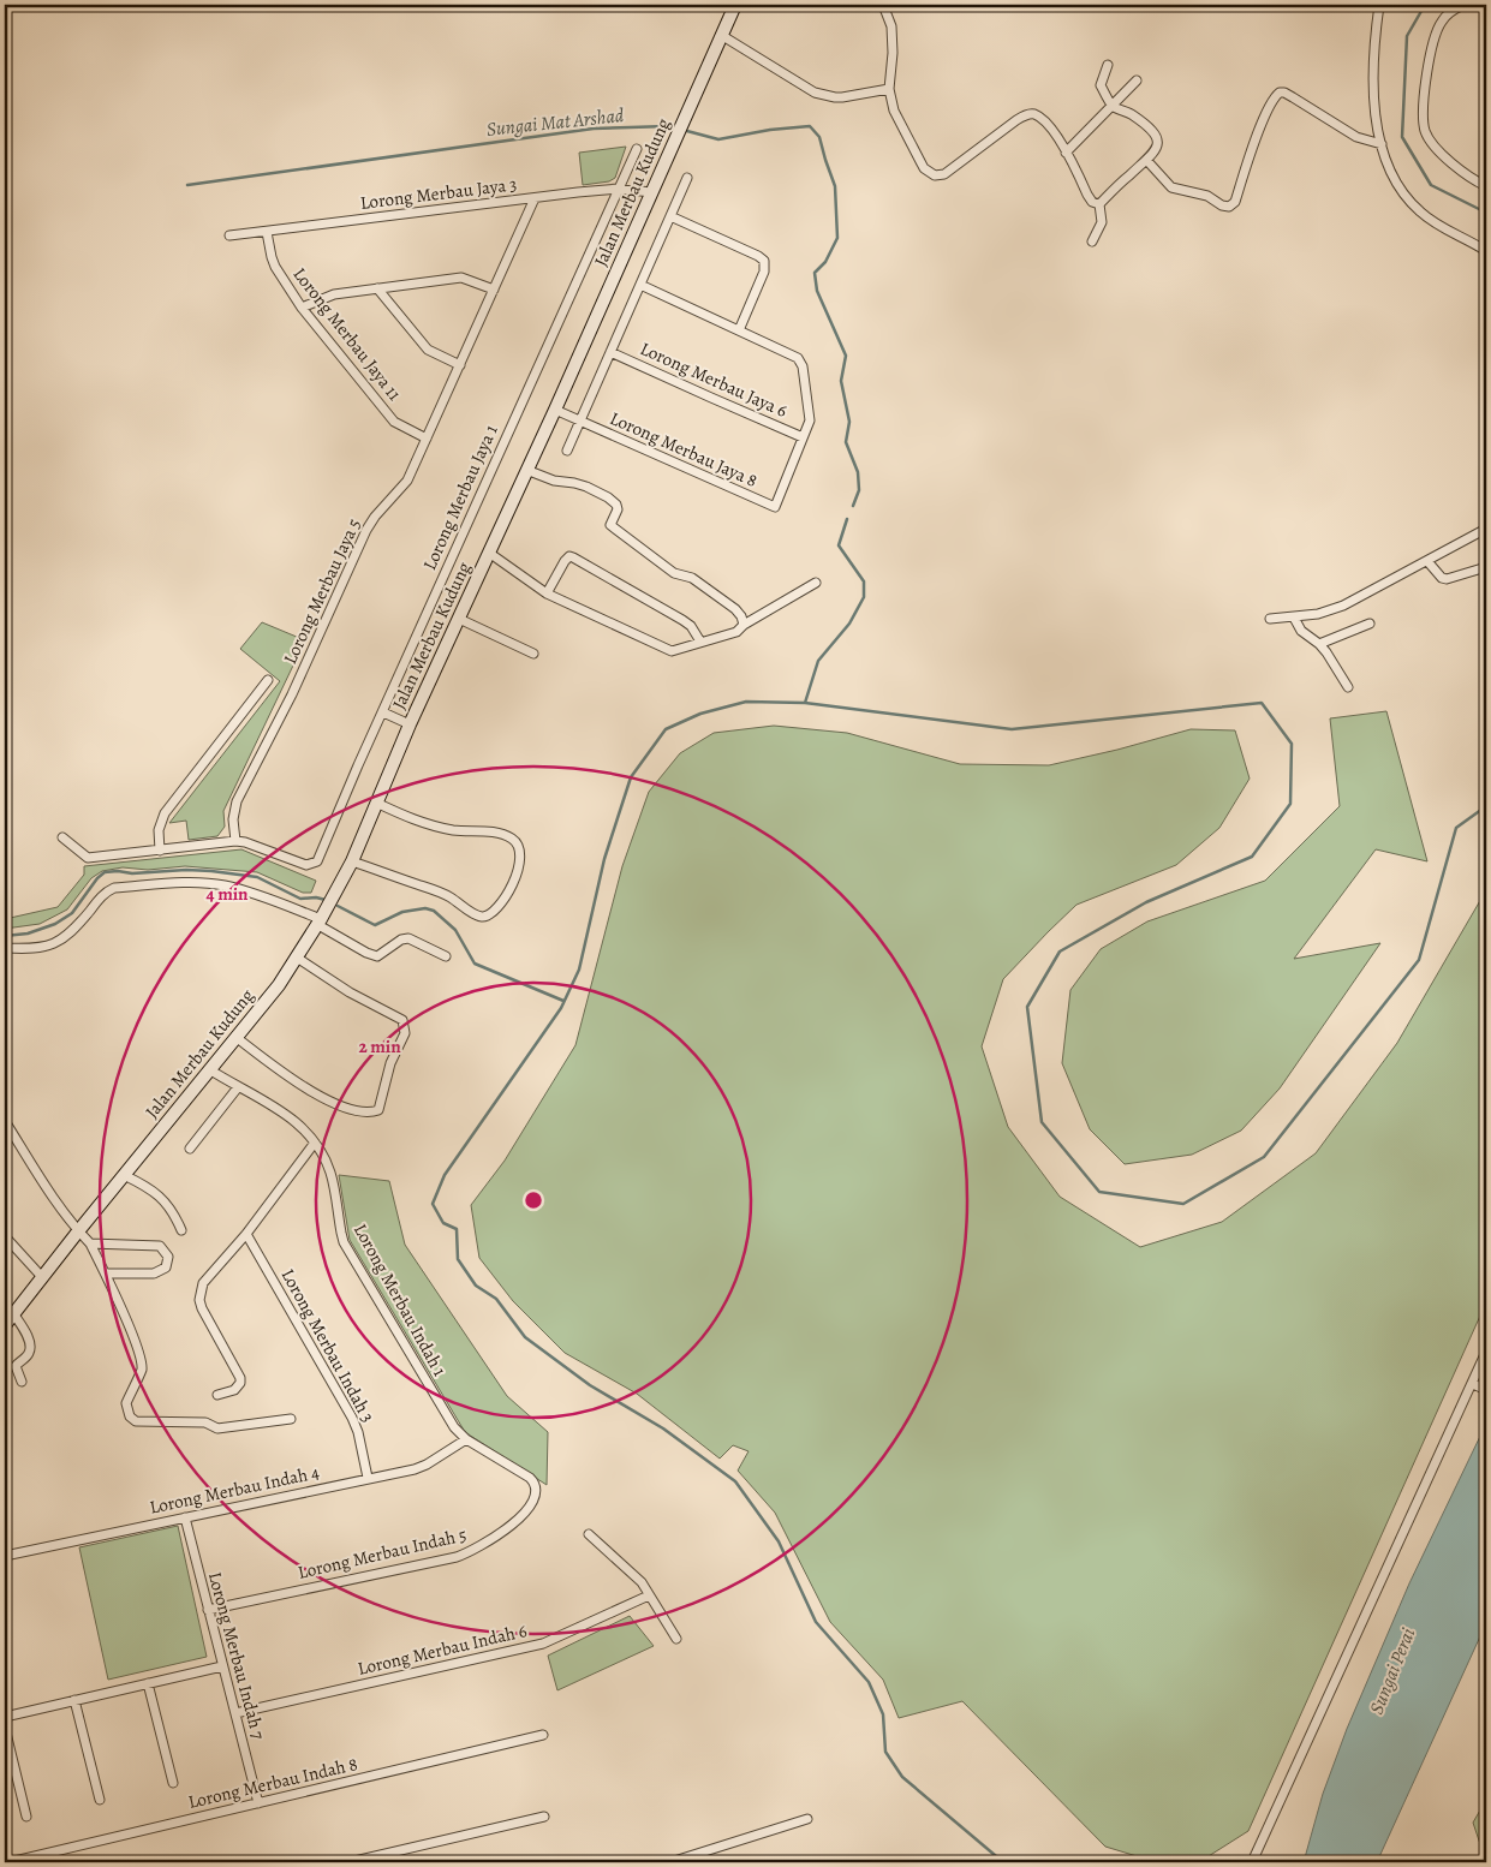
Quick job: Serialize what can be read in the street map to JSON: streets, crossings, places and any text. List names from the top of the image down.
{
  "streets": {
    "main road": ["Jalan Merbau Kudung"],
    "street": [
      "Lorong Merbau Jaya 3",
      "Lorong Merbau Jaya 11",
      "Lorong Merbau Jaya 6",
      "Lorong Merbau Jaya 8",
      "Lorong Merbau Jaya 1",
      "Lorong Merbau Jaya 5",
      "Lorong Merbau Indah 1",
      "Lorong Merbau Indah 3",
      "Lorong Merbau Indah 4",
      "Lorong Merbau Indah 5",
      "Lorong Merbau Indah 6",
      "Lorong Merbau Indah 7",
      "Lorong Merbau Indah 8"
    ]
  },
  "crossings": [
    ["Jalan Merbau Kudung", "Lorong Merbau Jaya 3"],
    ["Jalan Merbau Kudung", "Lorong Merbau Jaya 8"],
    ["Jalan Merbau Kudung", "Lorong Merbau Indah 1"],
    ["Lorong Merbau Jaya 3", "Lorong Merbau Jaya 11"],
    ["Lorong Merbau Jaya 3", "Lorong Merbau Jaya 1"],
    ["Lorong Merbau Jaya 3", "Lorong Merbau Jaya 5"],
    ["Lorong Merbau Jaya 11", "Lorong Merbau Jaya 5"],
    ["Lorong Merbau Jaya 6", "Lorong Merbau Jaya 8"],
    ["Lorong Merbau Jaya 1", "Lorong Merbau Jaya 5"],
    ["Lorong Merbau Indah 1", "Lorong Merbau Indah 4"],
    ["Lorong Merbau Indah 1", "Lorong Merbau Indah 5"],
    ["Lorong Merbau Indah 3", "Lorong Merbau Indah 4"],
    ["Lorong Merbau Indah 4", "Lorong Merbau Indah 7"],
    ["Lorong Merbau Indah 5", "Lorong Merbau Indah 7"],
    ["Lorong Merbau Indah 6", "Lorong Merbau Indah 7"],
    ["Lorong Merbau Indah 7", "Lorong Merbau Indah 8"]
  ],
  "water": ["Sungai Mat Arshad", "Sungai Perai"],
  "rings": ["4 min", "2 min"]
}
